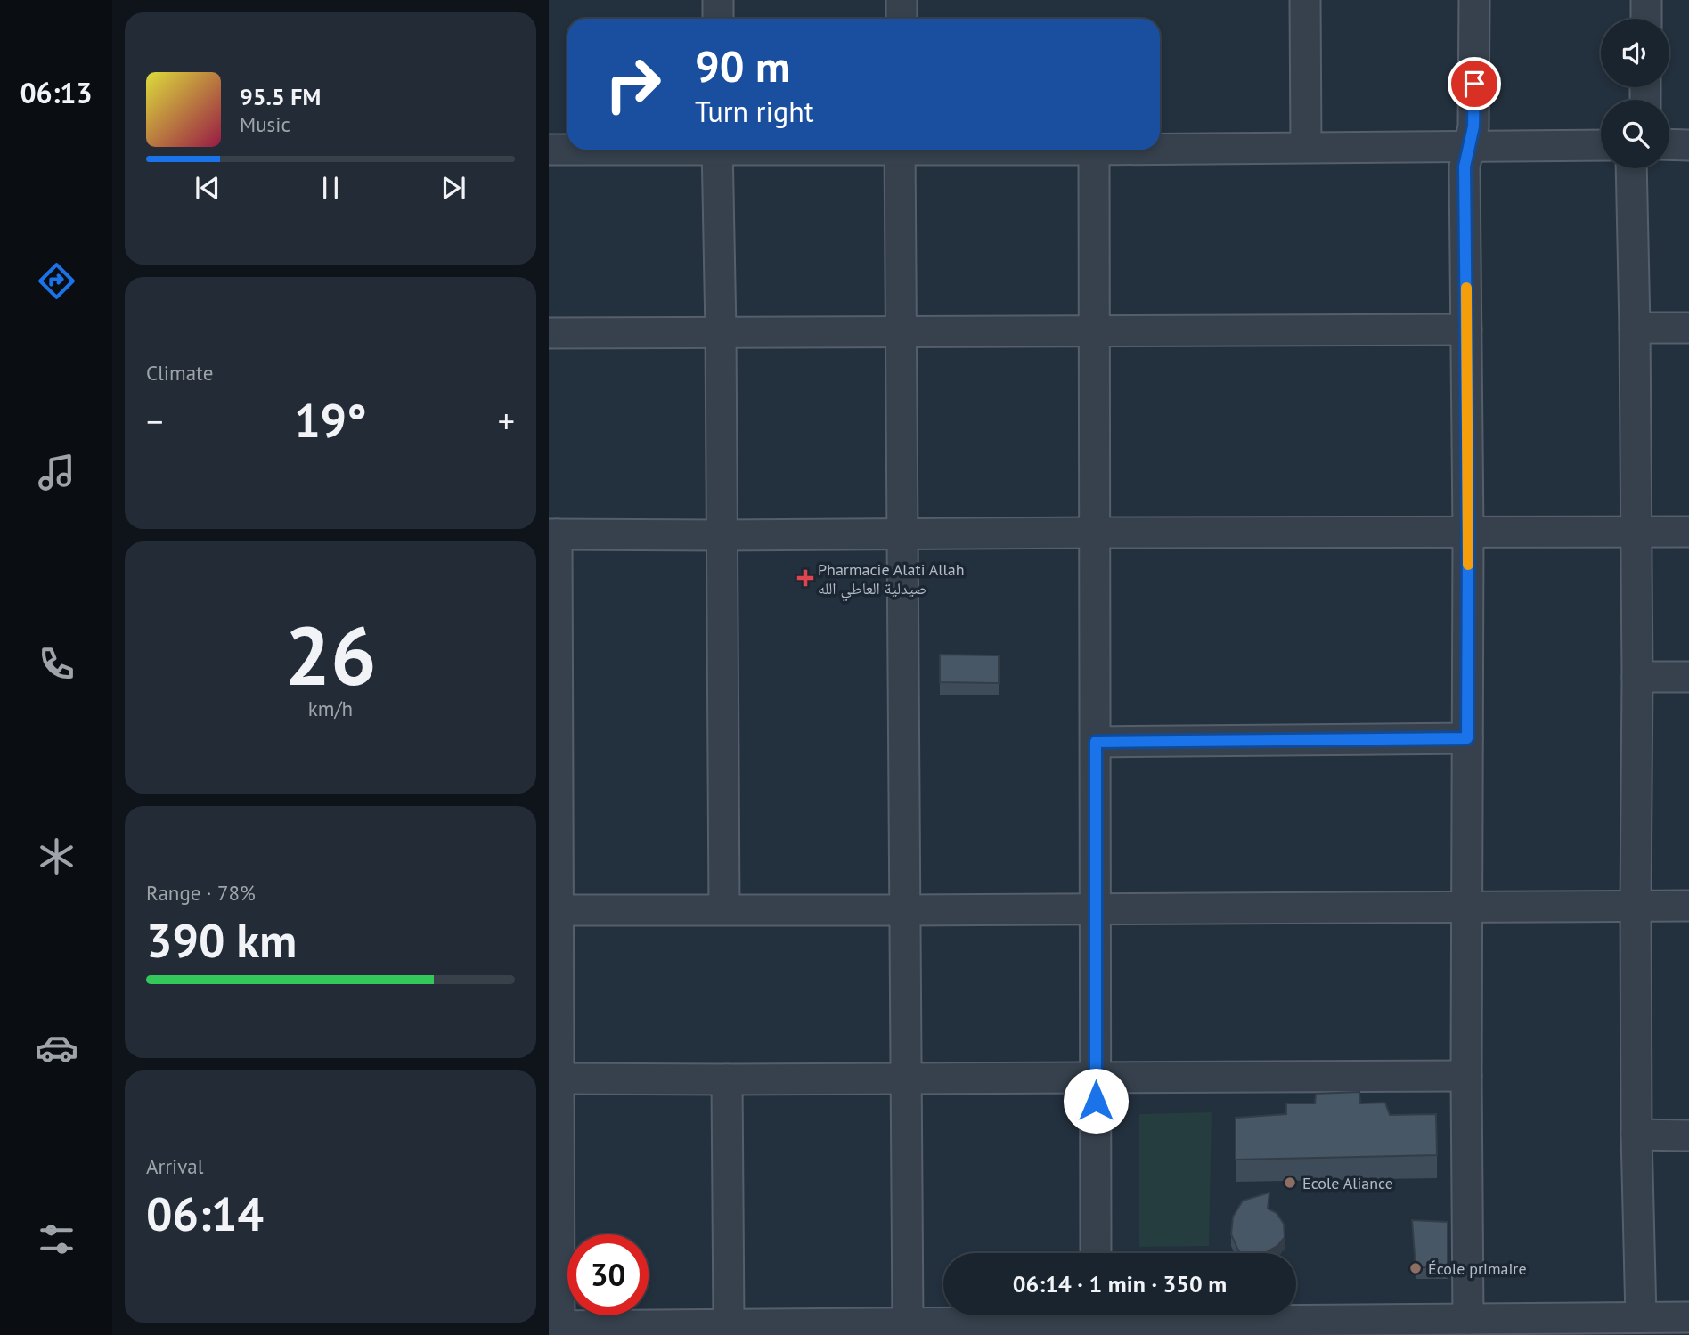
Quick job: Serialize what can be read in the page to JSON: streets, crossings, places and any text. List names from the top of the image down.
{
  "places": {
    "health": ["Pharmacie Alati Allah صيدلية العاطي الله"],
    "other": ["Ecole Aliance", "École primaire"]
  },
  "page": {
    "tabs": "06:13",
    "turn": ["90 m", "Turn right"],
    "song": ["95.5 FM", "Music"],
    "tile": [
      "Climate",
      ["26", "km/h"],
      ["Range · 78%", "390 km"],
      ["Arrival", "06:14"]
    ],
    "heat": ["−", "19°", "+"],
    "limit": "30",
    "trip": "06:14 · 1 min · 350 m"
  }
}
